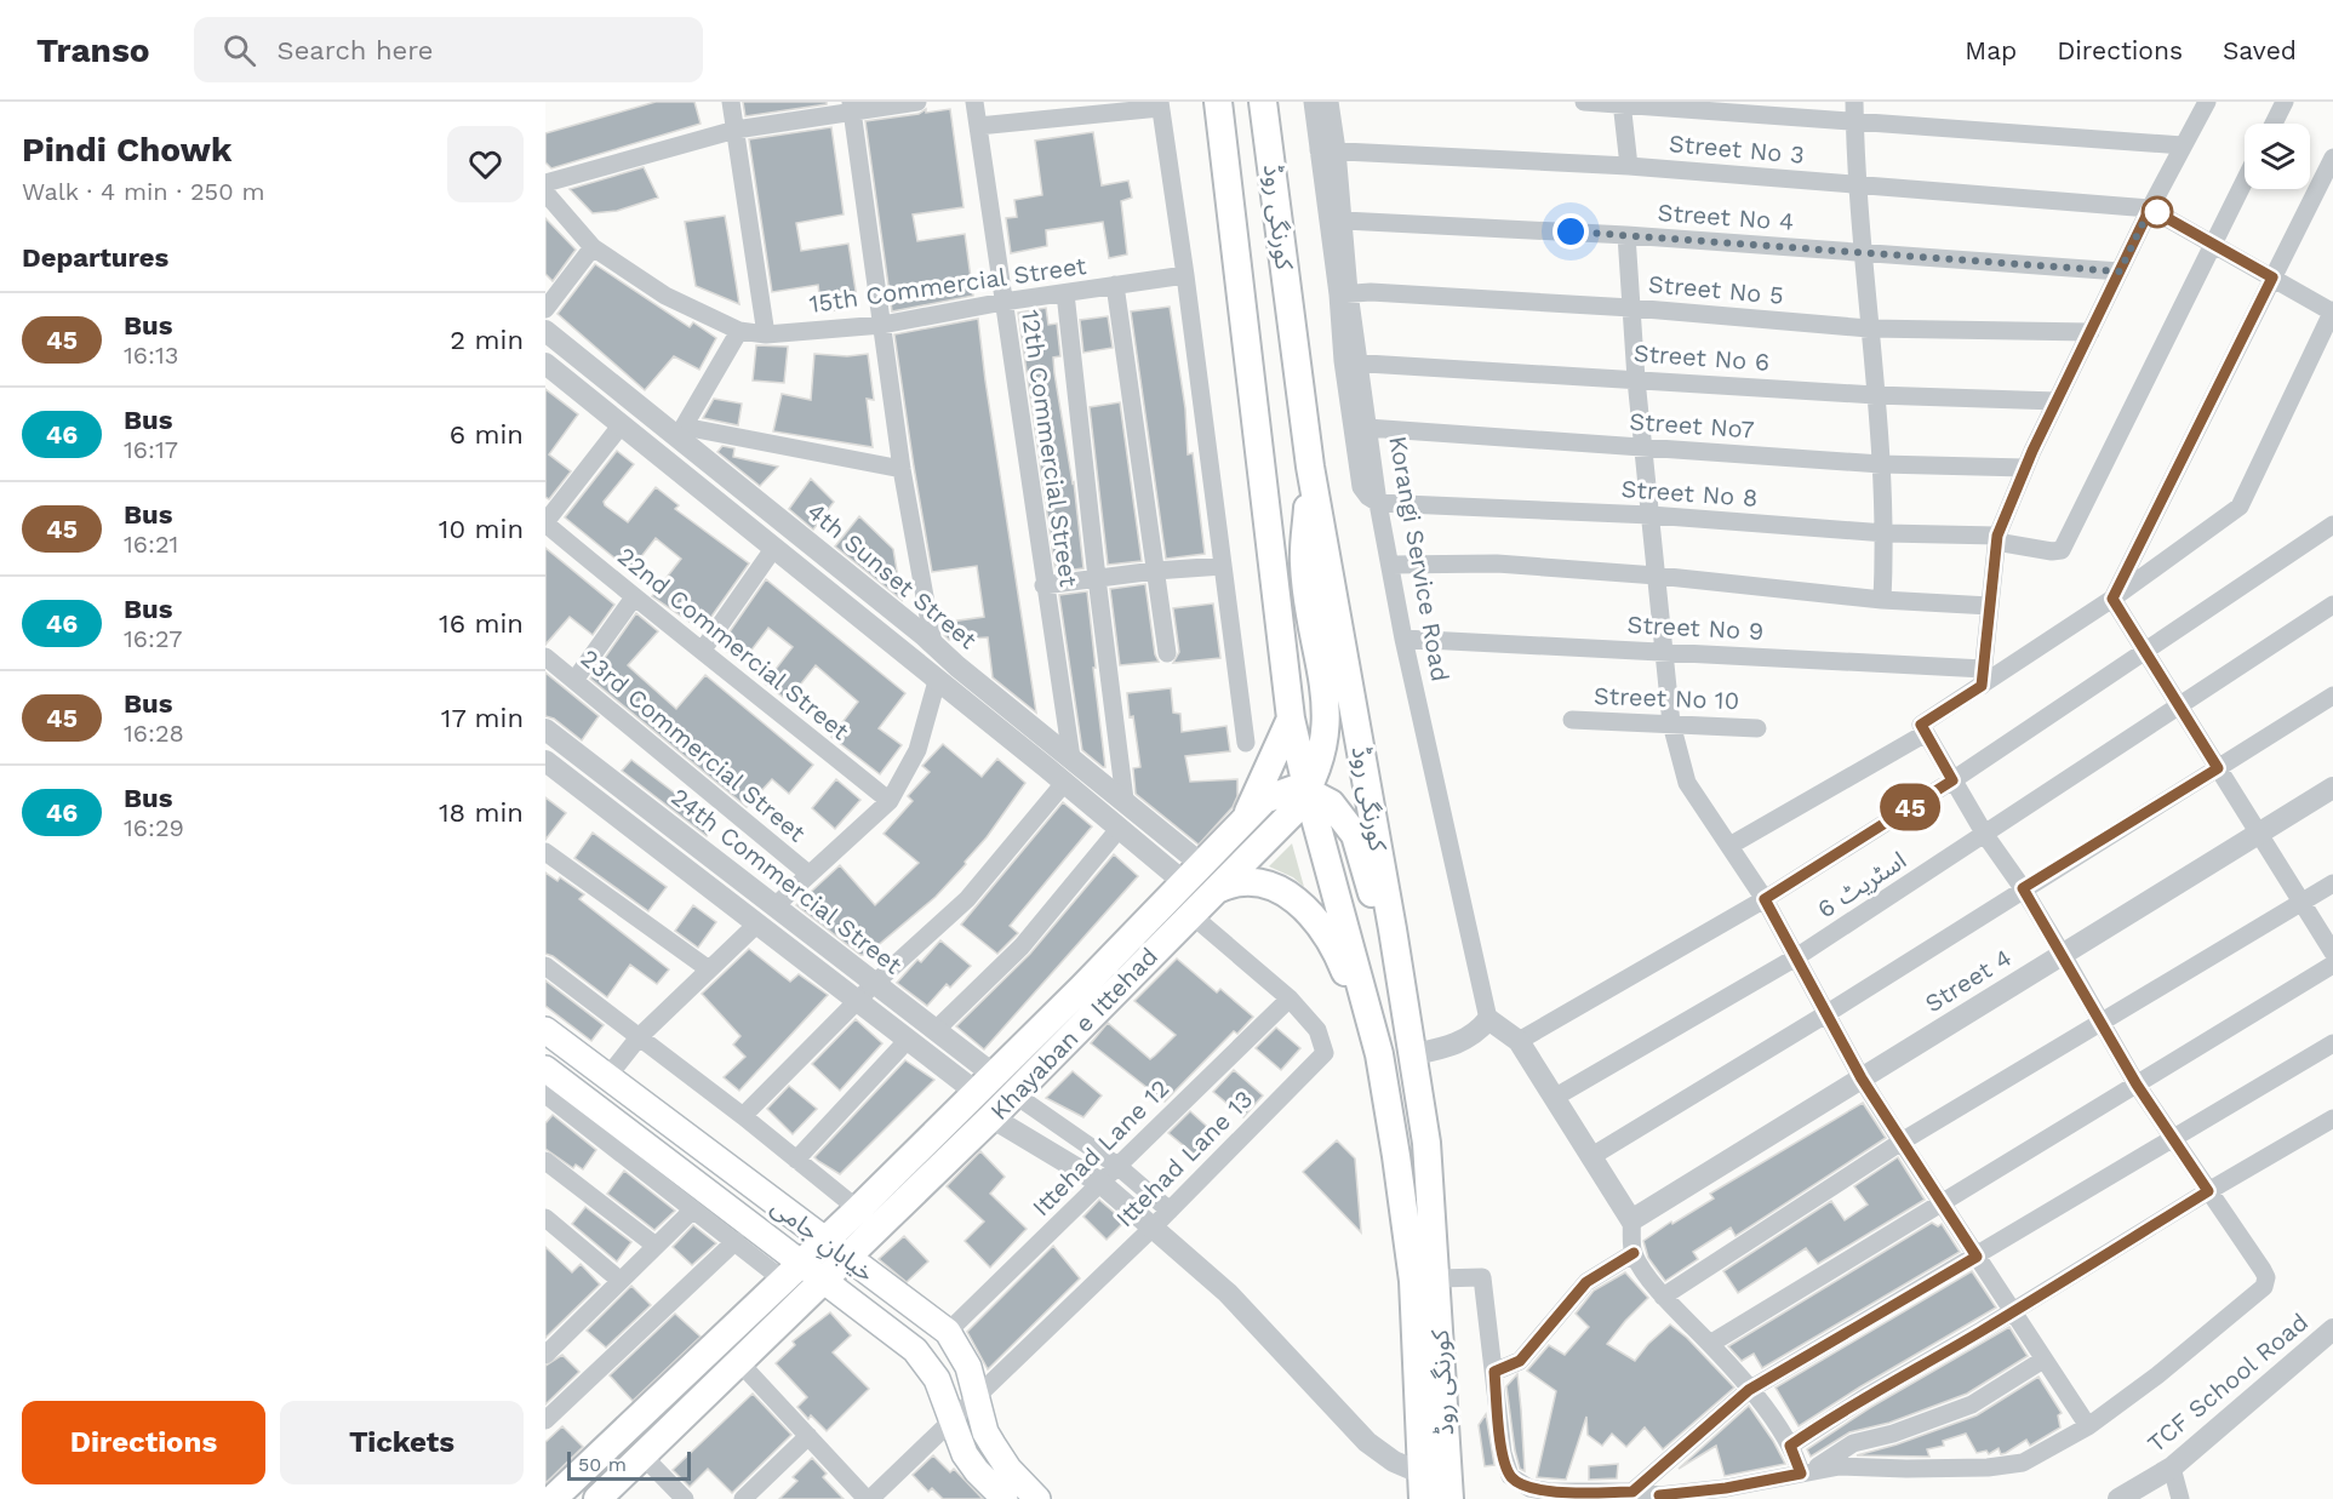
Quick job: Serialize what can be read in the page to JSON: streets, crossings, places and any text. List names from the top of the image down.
{
  "streets": {
    "main road": ["کورنگی روڈ", "Khayaban e Ittehad", "خیابانِ جامی"],
    "street": [
      "Street No 3",
      "Street No 4",
      "15th Commercial Street",
      "Street No 5",
      "Street No 6",
      "Street No7",
      "12th Commercial Street",
      "Street No 8",
      "Korangi Service Road",
      "4th Sunset Street",
      "Street No 9",
      "22nd Commercial Street",
      "Street No 10",
      "23rd Commercial Street",
      "24th Commercial Street",
      "اسٹریٹ 6",
      "Street 4",
      "Ittehad Lane 12",
      "Ittehad Lane 13",
      "TCF School Road"
    ]
  },
  "crossings": [
    ["Street No 3", "Korangi Service Road"],
    ["کورنگی روڈ", "Khayaban e Ittehad"],
    ["Street No 4", "Korangi Service Road"],
    ["15th Commercial Street", "12th Commercial Street"],
    ["Street No 5", "Korangi Service Road"],
    ["Street No 6", "Korangi Service Road"],
    ["Street No7", "Korangi Service Road"],
    ["12th Commercial Street", "4th Sunset Street"],
    ["Street No 8", "Korangi Service Road"],
    ["Korangi Service Road", "Street No 9"],
    ["4th Sunset Street", "Khayaban e Ittehad"],
    ["24th Commercial Street", "Khayaban e Ittehad"],
    ["Khayaban e Ittehad", "Ittehad Lane 13"],
    ["Khayaban e Ittehad", "خیابانِ جامی"],
    ["Ittehad Lane 12", "Ittehad Lane 13"],
    ["Ittehad Lane 12", "خیابانِ جامی"],
    ["Ittehad Lane 13", "خیابانِ جامی"]
  ],
  "lines": ["bus line 45"],
  "scale_bar": "50 m",
  "page": {
    "header": "Transo",
    "search": "Search here",
    "nav": ["Map", "Directions", "Saved"],
    "heading": [
      ["Pindi Chowk", "Walk · 4 min · 250 m"],
      "Departures"
    ],
    "on_map": "45",
    "list": [
      {
        "mark": "45",
        "name": "Bus",
        "note": "16:13",
        "value": "2 min"
      },
      {
        "mark": "46",
        "name": "Bus",
        "note": "16:17",
        "value": "6 min"
      },
      {
        "mark": "45",
        "name": "Bus",
        "note": "16:21",
        "value": "10 min"
      },
      {
        "mark": "46",
        "name": "Bus",
        "note": "16:27",
        "value": "16 min"
      },
      {
        "mark": "45",
        "name": "Bus",
        "note": "16:28",
        "value": "17 min"
      },
      {
        "mark": "46",
        "name": "Bus",
        "note": "16:29",
        "value": "18 min"
      }
    ],
    "buttons": ["Directions", "Tickets"],
    "scale": "50 m"
  }
}
